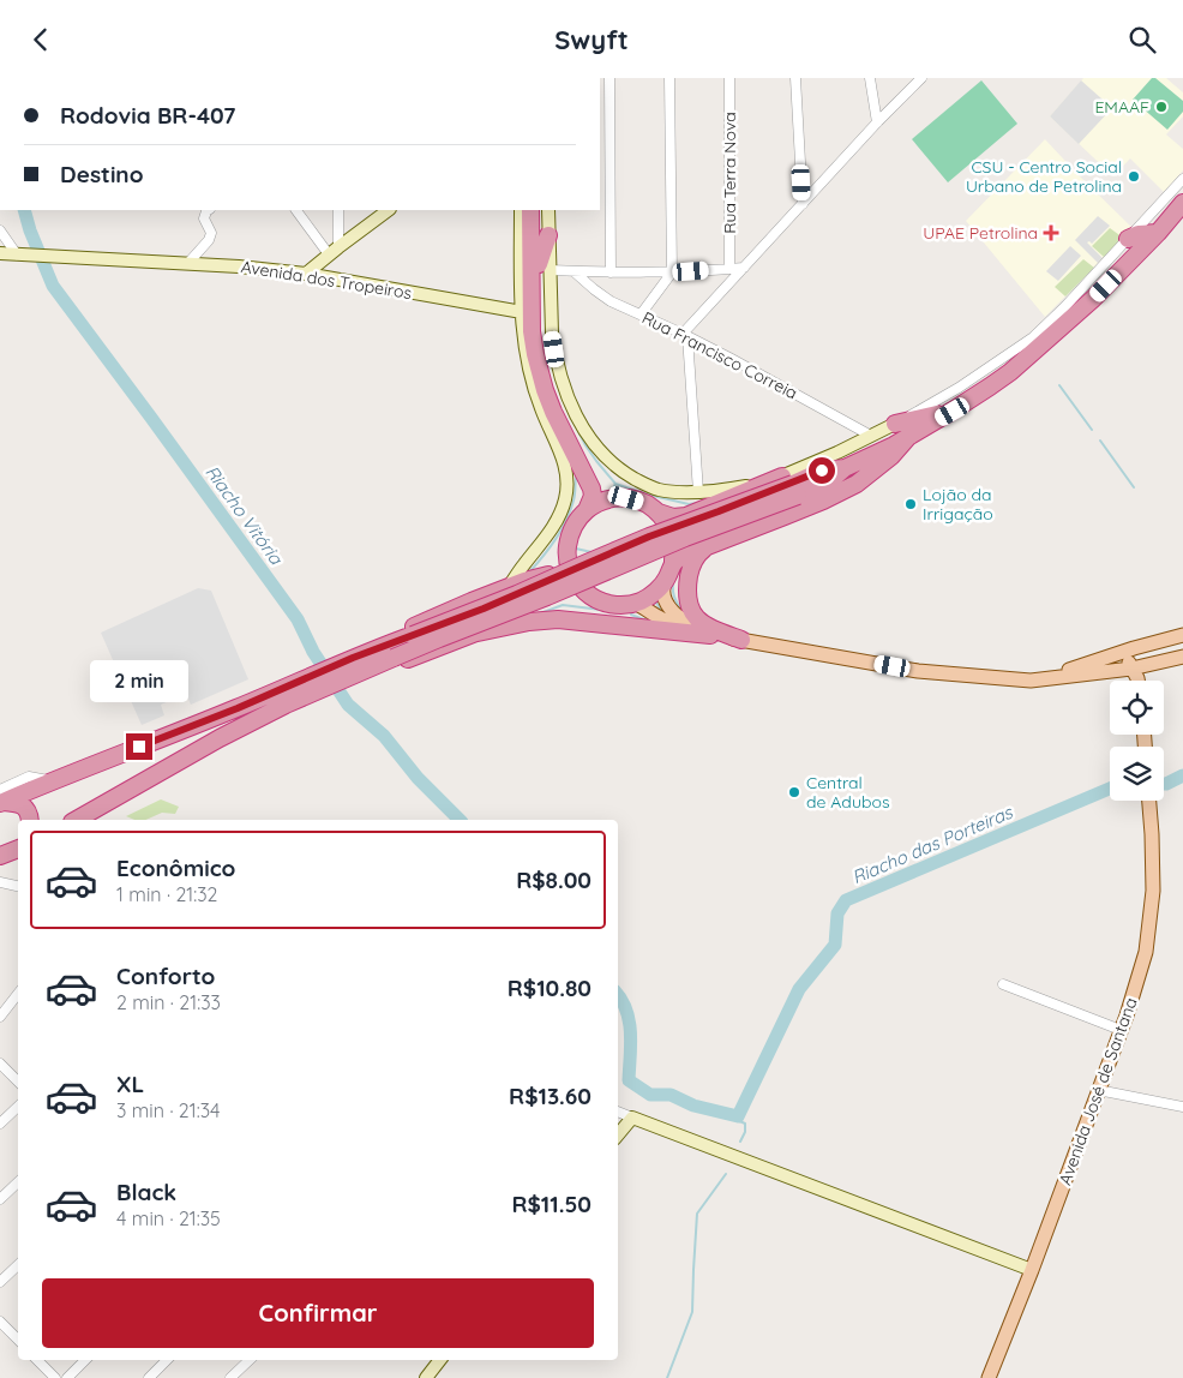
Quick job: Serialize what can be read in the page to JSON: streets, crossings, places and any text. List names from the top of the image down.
{
  "streets": {
    "main road": ["Avenida dos Tropeiros", "Avenida José de Santana"],
    "street": ["Rua Terra Nova", "Rua Francisco Correia"]
  },
  "water": ["Riacho Vitória", "Riacho das Porteiras"],
  "places": {
    "other": [
      "EMAAF",
      "CSU - Centro Social Urbano de Petrolina",
      "Lojão da Irrigação",
      "Central de Adubos"
    ],
    "health": ["UPAE Petrolina"]
  },
  "page": {
    "header": "Swyft",
    "banner": ["Rodovia BR-407", "Destino"],
    "bubble": "2 min",
    "list": [
      {
        "name": "Econômico",
        "note": "1 min · 21:32",
        "value": "R$8.00"
      },
      {
        "name": "Conforto",
        "note": "2 min · 21:33",
        "value": "R$10.80"
      },
      {
        "name": "XL",
        "note": "3 min · 21:34",
        "value": "R$13.60"
      },
      {
        "name": "Black",
        "note": "4 min · 21:35",
        "value": "R$11.50"
      }
    ],
    "buttons": "Confirmar"
  }
}
